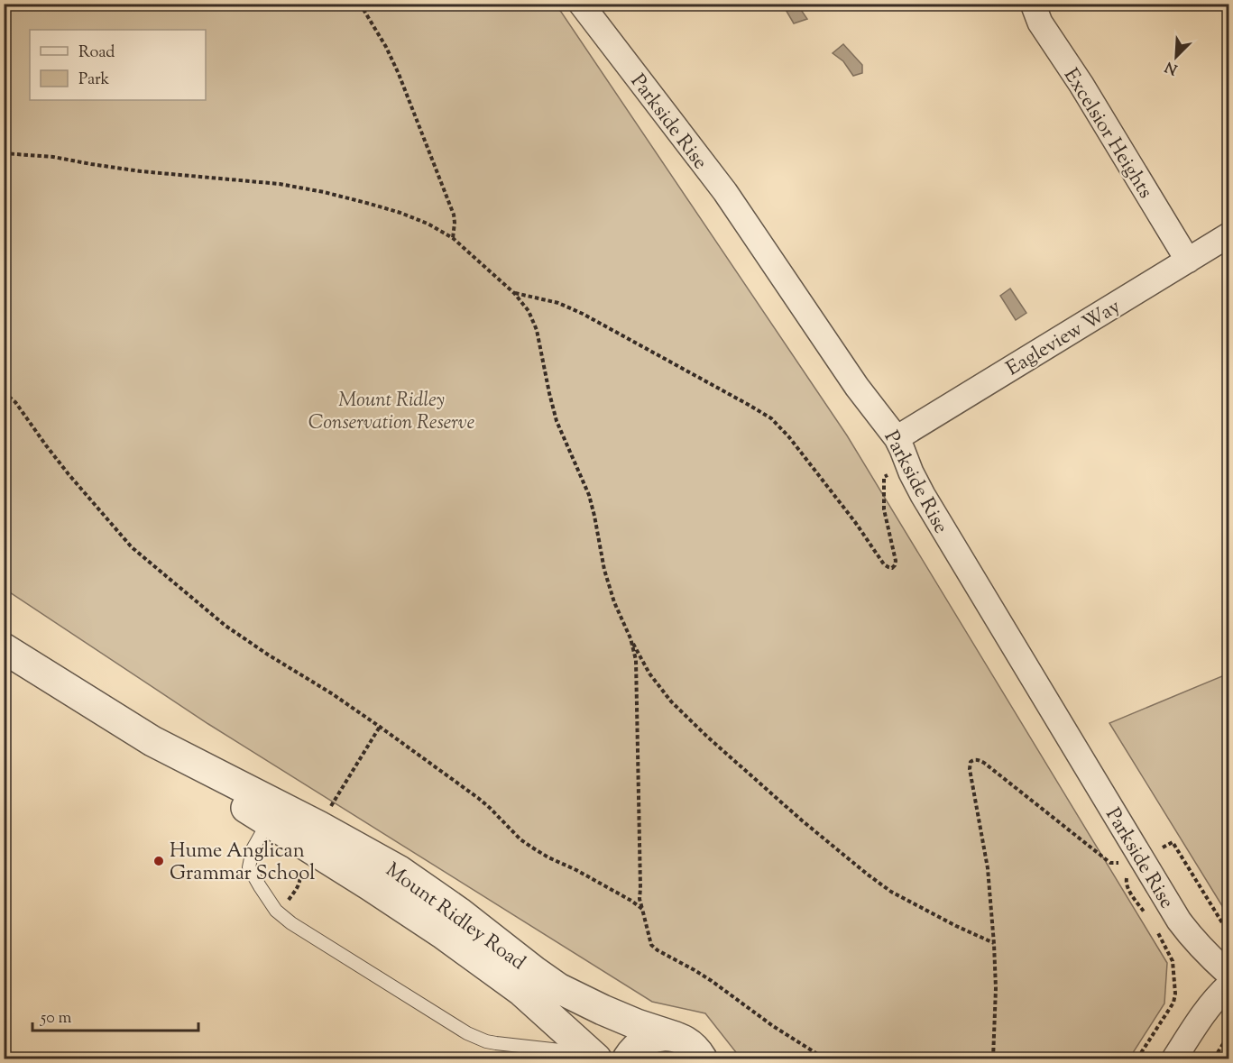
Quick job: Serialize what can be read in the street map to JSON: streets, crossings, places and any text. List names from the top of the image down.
{
  "streets": {
    "street": [
      "Parkside Rise",
      "Excelsior Heights",
      "Eagleview Way",
      "Mount Ridley Road"
    ]
  },
  "crossings": [
    ["Parkside Rise", "Eagleview Way"],
    ["Excelsior Heights", "Eagleview Way"]
  ],
  "parks": ["Mount Ridley Conservation Reserve"],
  "places": ["Hume Anglican Grammar School"],
  "legend": ["Road", "Park"],
  "scale_bar": "50 m",
  "north": "bottom left"
}
